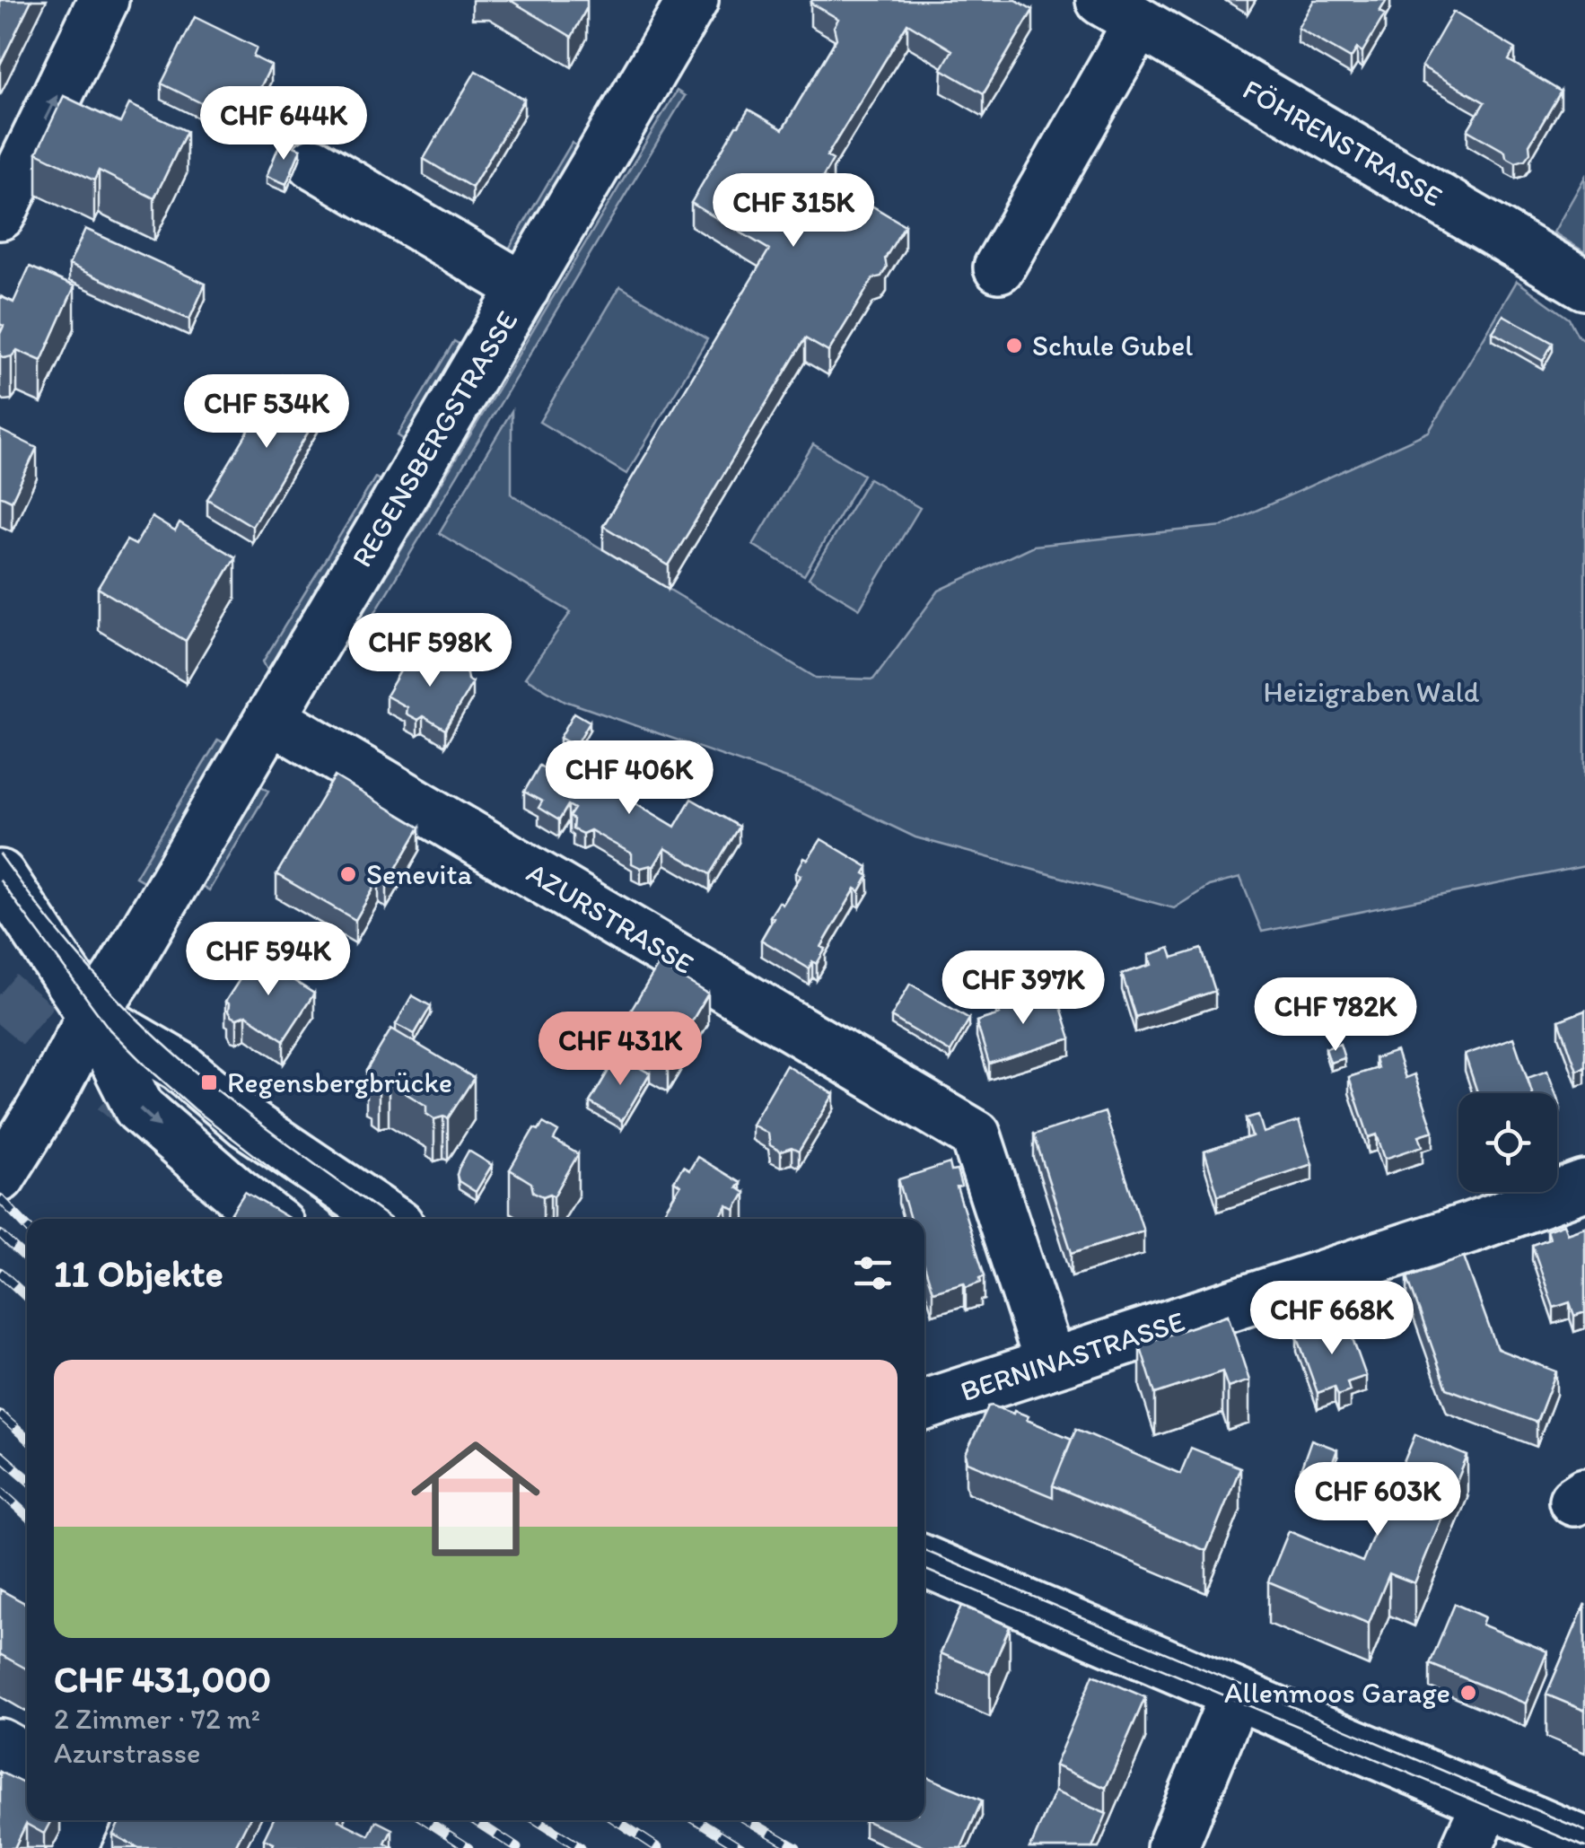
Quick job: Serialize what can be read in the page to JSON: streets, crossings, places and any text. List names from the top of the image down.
{
  "streets": {
    "street": [
      "FÖHRENSTRASSE",
      "REGENSBERGSTRASSE",
      "AZURSTRASSE",
      "BERNINASTRASSE"
    ]
  },
  "crossings": [
    ["REGENSBERGSTRASSE", "AZURSTRASSE"],
    ["AZURSTRASSE", "BERNINASTRASSE"]
  ],
  "parks": ["Heizigraben Wald"],
  "places": {
    "other": ["Schule Gubel", "Senevita", "Allenmoos Garage"],
    "transit": ["Regensbergbrücke"]
  },
  "page": {
    "price": [
      "CHF 644K",
      "CHF 315K",
      "CHF 534K",
      "CHF 598K",
      "CHF 406K",
      "CHF 594K",
      "CHF 397K",
      "CHF 782K",
      "CHF 431K",
      "CHF 668K",
      "CHF 603K"
    ],
    "heading": "11 Objekte",
    "list": [
      {
        "name": "CHF 431,000",
        "note": "2 Zimmer · 72 m² · Azurstrasse"
      }
    ]
  }
}
